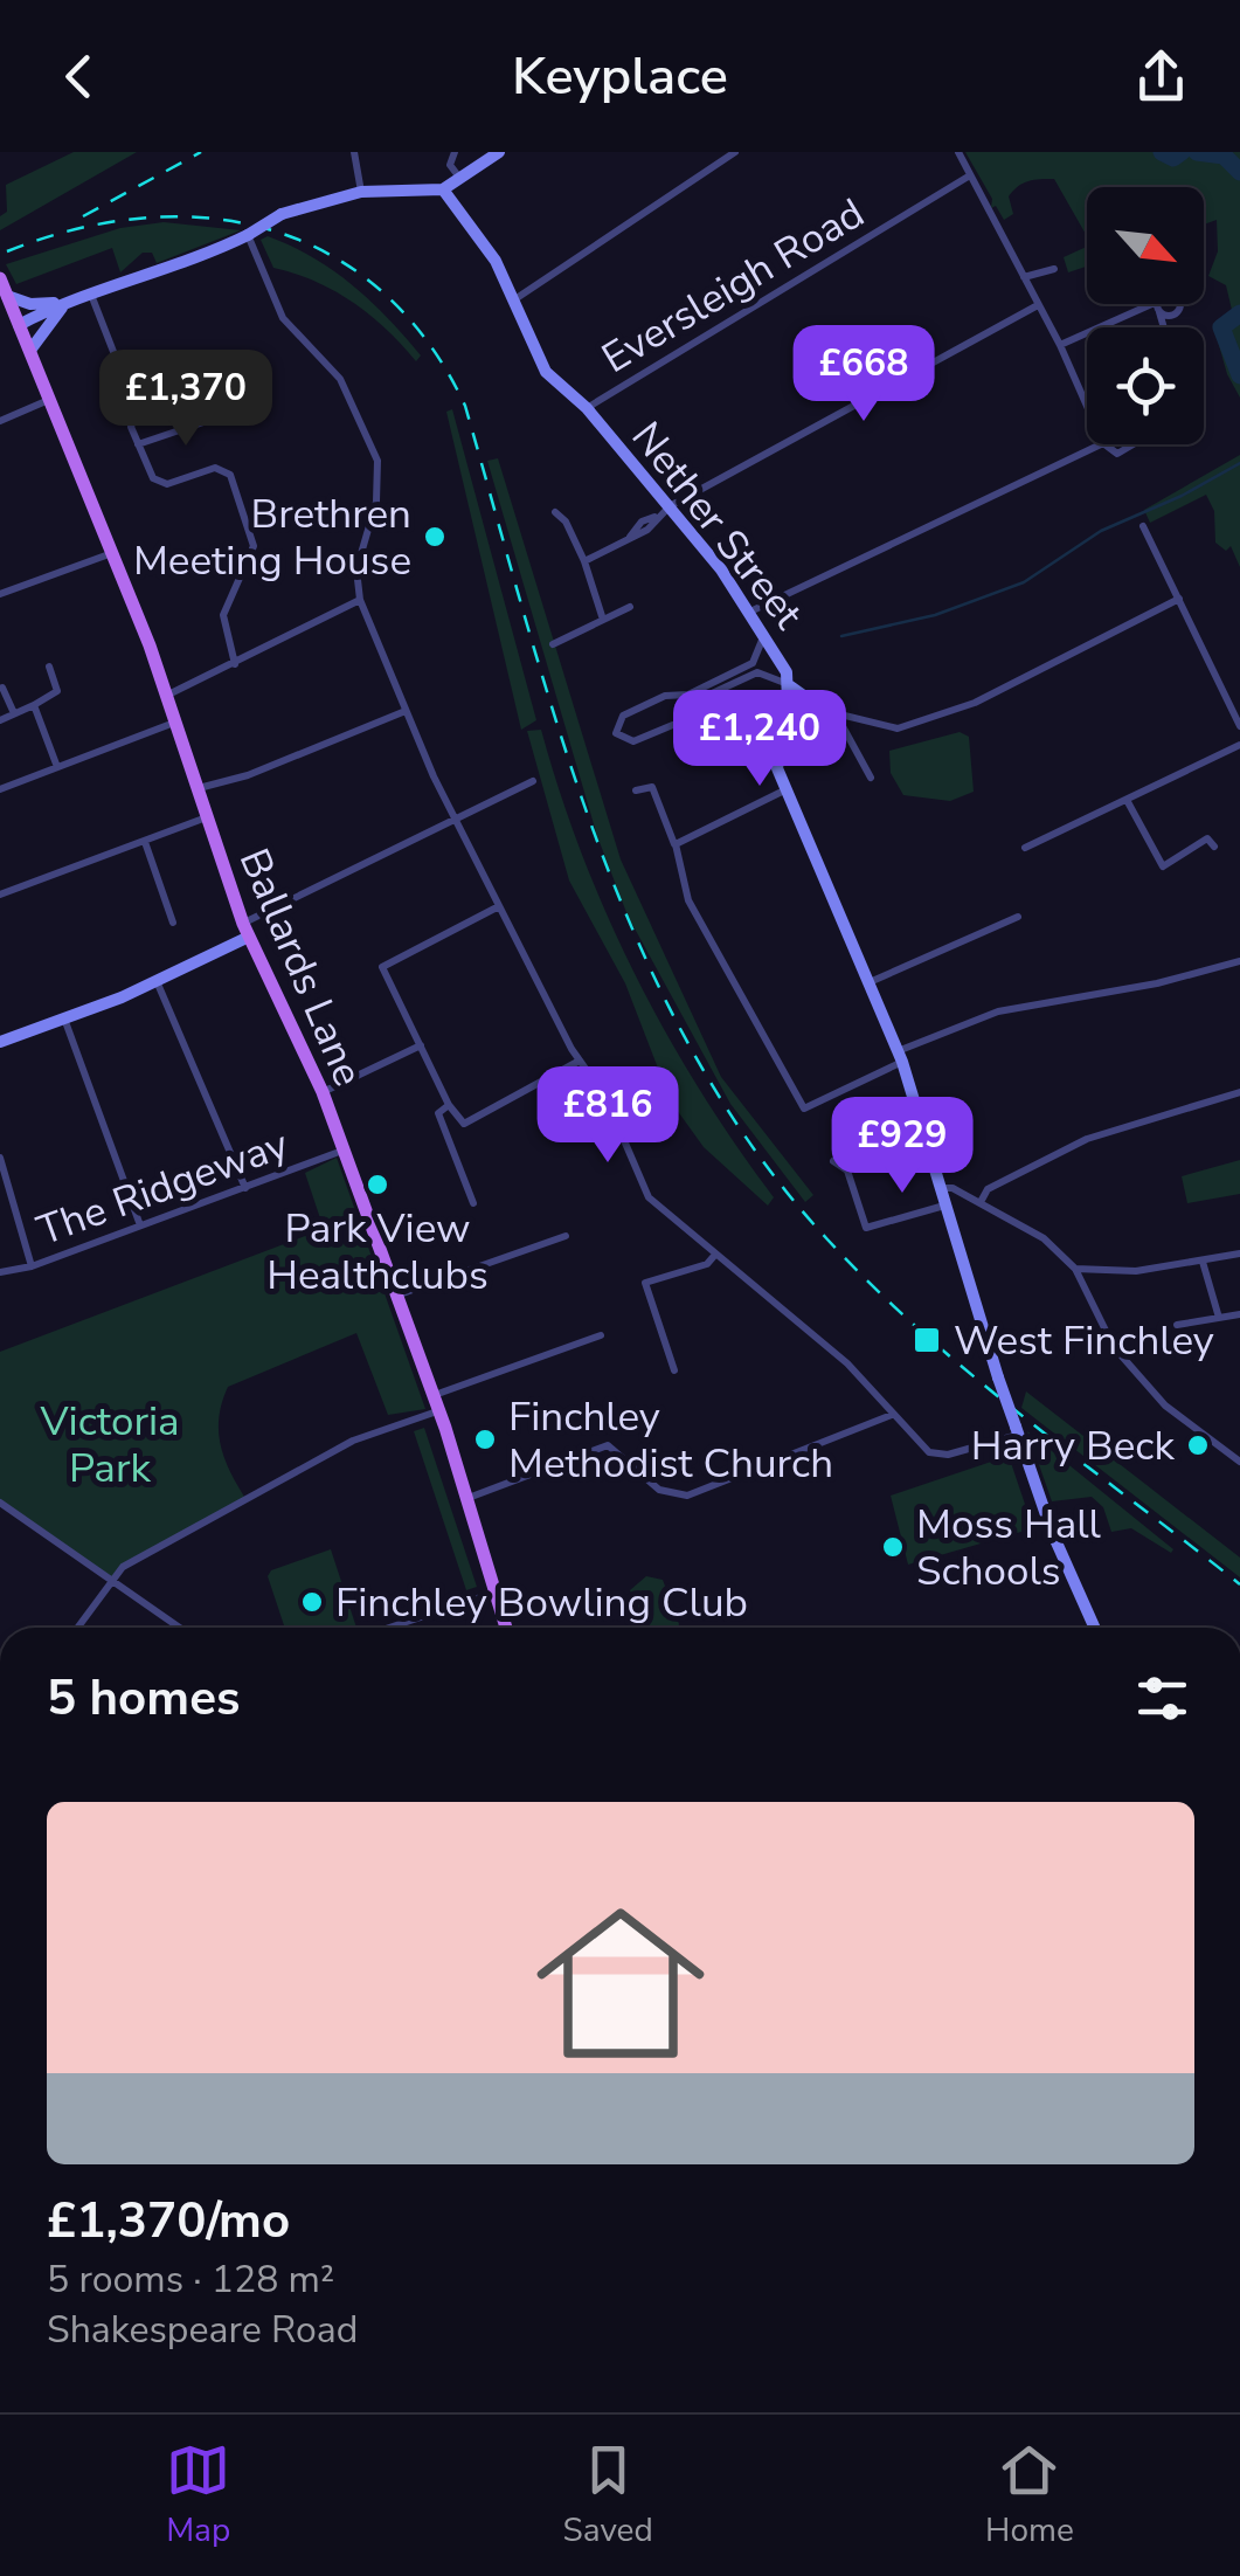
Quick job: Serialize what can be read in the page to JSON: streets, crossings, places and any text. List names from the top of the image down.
{
  "streets": {
    "main road": ["Ballards Lane"],
    "street": ["Eversleigh Road", "Nether Street", "The Ridgeway"]
  },
  "crossings": [
    ["Eversleigh Road", "Nether Street"],
    ["Ballards Lane", "The Ridgeway"]
  ],
  "parks": ["Victoria Park"],
  "places": {
    "other": [
      "Brethren Meeting House",
      "Park View Healthclubs",
      "Finchley Methodist Church",
      "Harry Beck",
      "Moss Hall Schools",
      "Finchley Bowling Club"
    ],
    "transit": ["West Finchley"]
  },
  "north": "bottom right",
  "page": {
    "header": "Keyplace",
    "price": [
      "£668",
      "£1,370",
      "£1,240",
      "£816",
      "£929"
    ],
    "heading": "5 homes",
    "list": [
      {
        "name": "£1,370/mo",
        "note": "5 rooms · 128 m² · Shakespeare Road"
      }
    ],
    "tabs": ["Map", "Saved", "Home"]
  }
}
